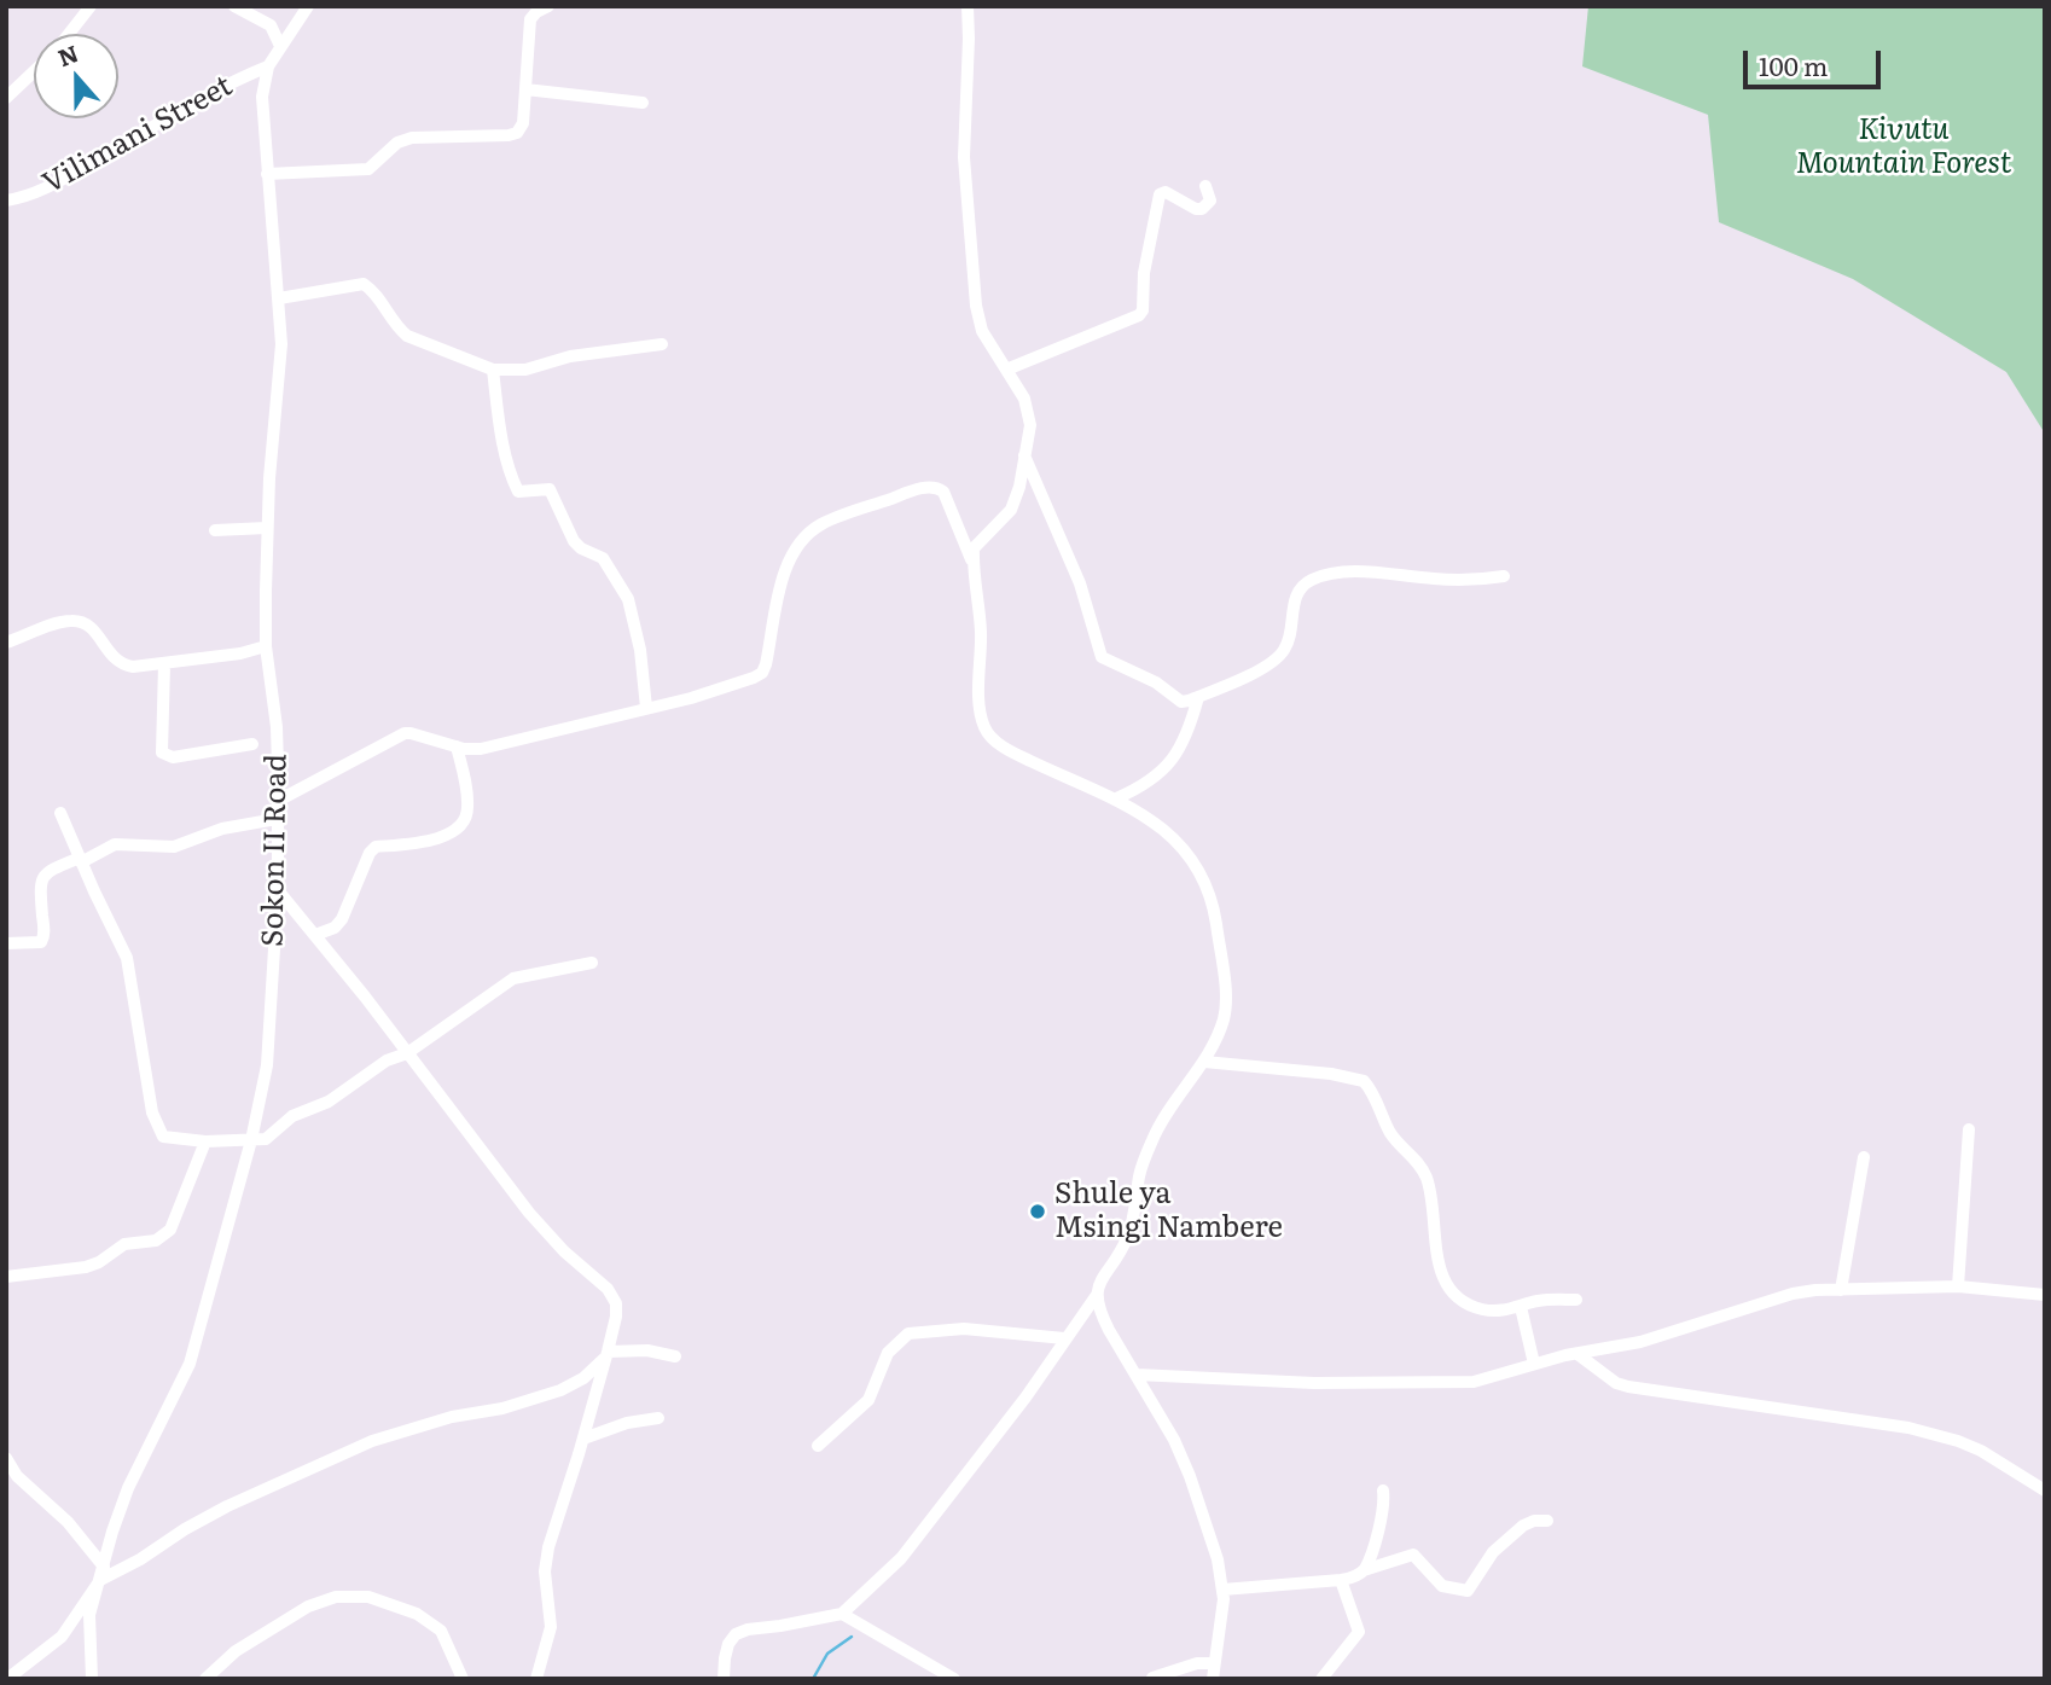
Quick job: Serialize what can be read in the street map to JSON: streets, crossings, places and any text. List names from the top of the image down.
{
  "streets": {
    "street": ["Vilimani Street", "Sokon II Road"]
  },
  "crossings": [
    ["Vilimani Street", "Sokon II Road"]
  ],
  "parks": ["Kivutu Mountain Forest"],
  "places": ["Shule ya Msingi Nambere"],
  "scale_bar": "100 m",
  "north": "top"
}
